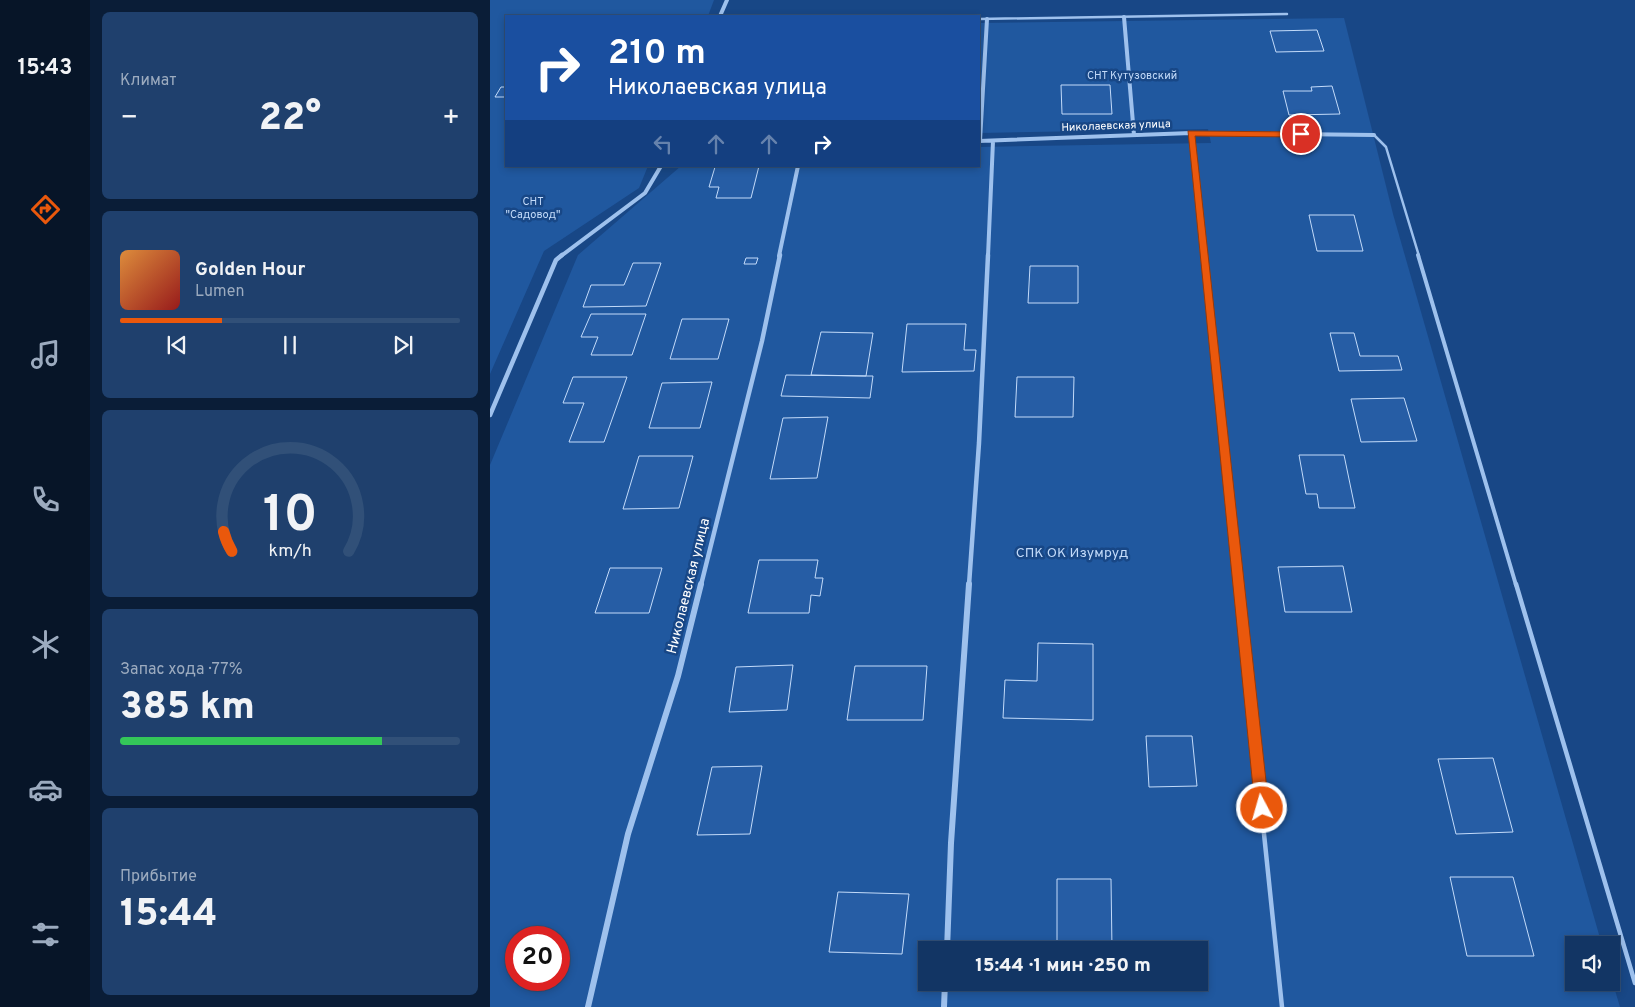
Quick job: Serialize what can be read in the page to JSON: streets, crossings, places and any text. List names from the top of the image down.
{
  "streets": {
    "street": ["Николаевская улица"]
  },
  "parks": ["СНТ Кутузовский", "СНТ \"Садовод\"", "СПК ОК Изумруд"],
  "page": {
    "tabs": "15:43",
    "tile": [
      "Климат",
      ["Запас хода · 77%", "385 km"],
      ["Прибытие", "15:44"]
    ],
    "turn": ["210 m", "Николаевская улица"],
    "heat": ["−", "22°", "+"],
    "song": ["Golden Hour", "Lumen"],
    "limit": "20",
    "trip": "15:44 · 1 мин · 250 m",
    "gauge": ["10", "km/h"]
  }
}
